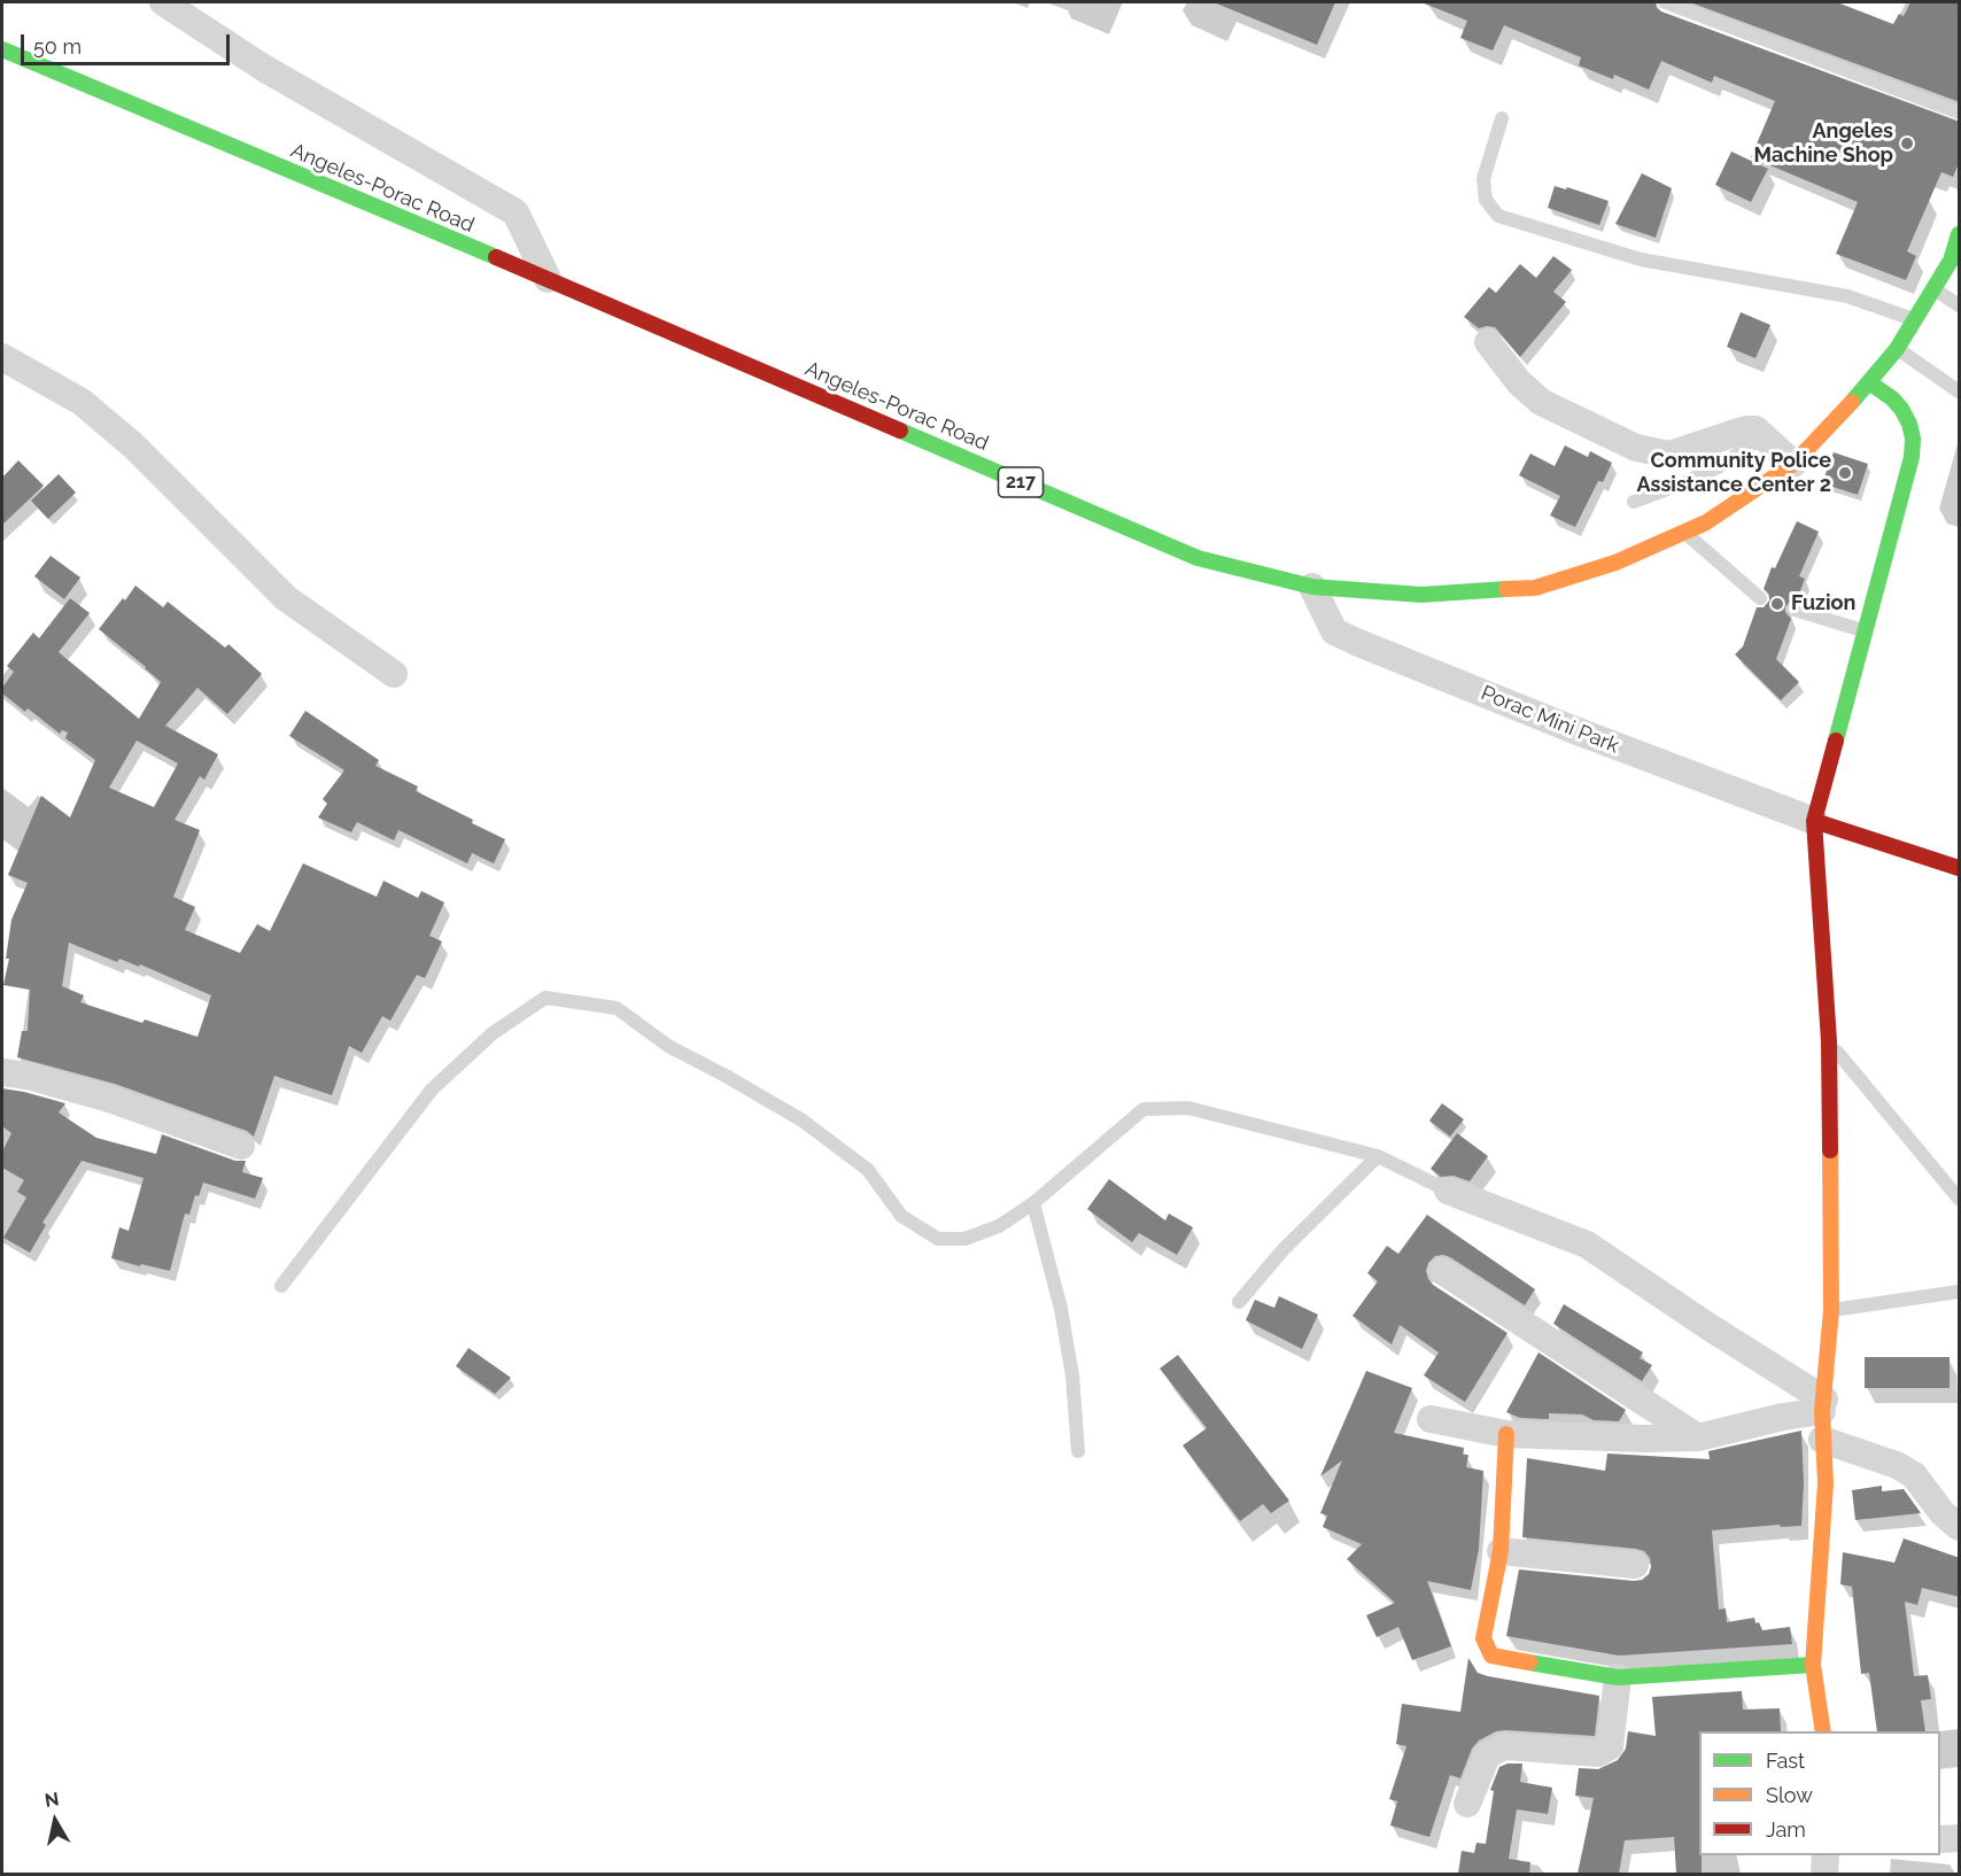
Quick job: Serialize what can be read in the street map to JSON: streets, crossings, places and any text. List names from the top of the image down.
{
  "streets": {
    "main road": ["Angeles-Porac Road", "217"],
    "street": ["Porac Mini Park"]
  },
  "crossings": [
    ["Angeles-Porac Road", "Porac Mini Park"]
  ],
  "places": ["Angeles Machine Shop", "Community Police Assistance Center 2", "Fuzion"],
  "legend": ["Fast", "Slow", "Jam"],
  "scale_bar": "50 m",
  "north": "top"
}
